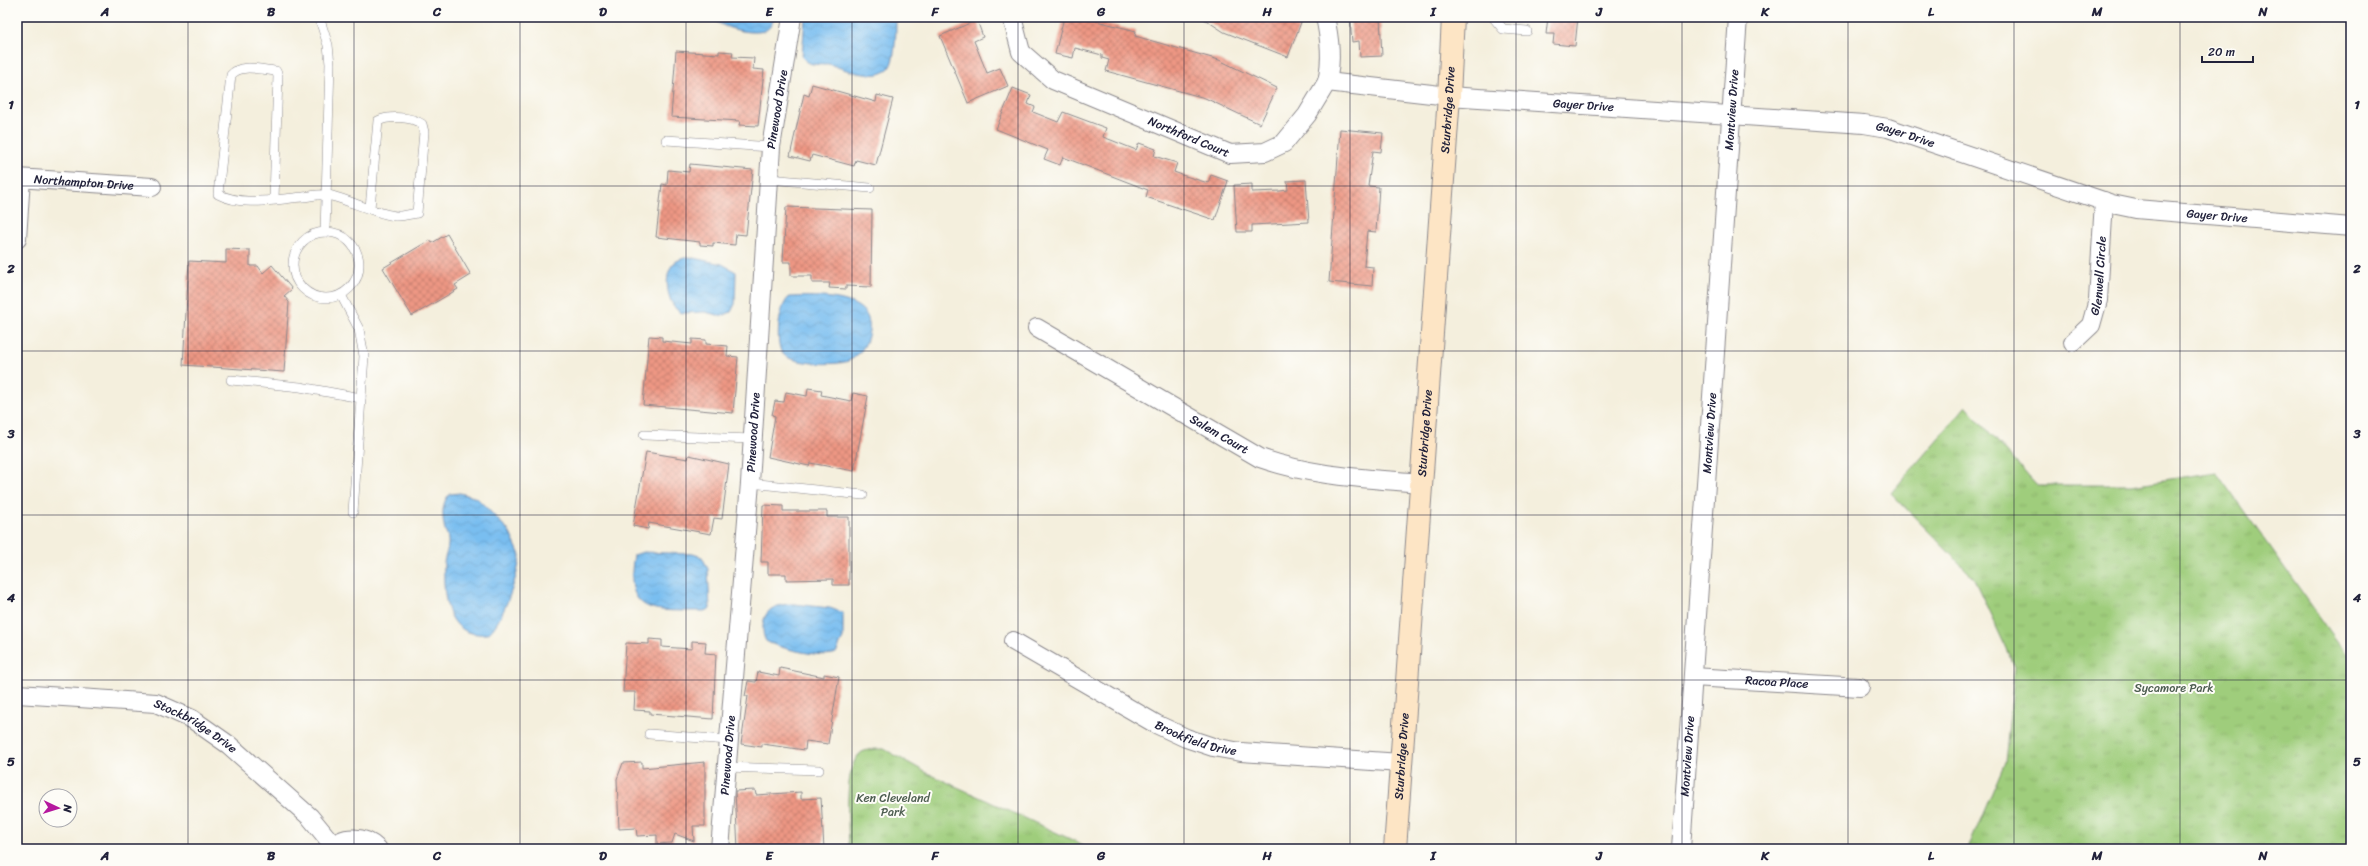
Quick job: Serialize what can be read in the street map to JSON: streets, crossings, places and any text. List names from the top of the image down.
{
  "streets": {
    "street": [
      "Gayer Drive",
      "Pinewood Drive",
      "Sturbridge Drive",
      "Montview Drive",
      "Northford Court",
      "Northampton Drive",
      "Glenwell Circle",
      "Salem Court",
      "Racoa Place",
      "Stockbridge Drive",
      "Brookfield Drive"
    ]
  },
  "crossings": [
    ["Gayer Drive", "Sturbridge Drive"],
    ["Gayer Drive", "Montview Drive"],
    ["Gayer Drive", "Glenwell Circle"],
    ["Sturbridge Drive", "Salem Court"],
    ["Sturbridge Drive", "Brookfield Drive"],
    ["Montview Drive", "Racoa Place"]
  ],
  "parks": ["Sycamore Park", "Ken Cleveland Park"],
  "scale_bar": "20 m",
  "north": "right",
  "grid": {
    "columns": [
      "A",
      "B",
      "C",
      "D",
      "E",
      "F",
      "G",
      "H",
      "I",
      "J",
      "K",
      "L",
      "M",
      "N"
    ],
    "rows": [
      "1",
      "2",
      "3",
      "4",
      "5"
    ]
  }
}
